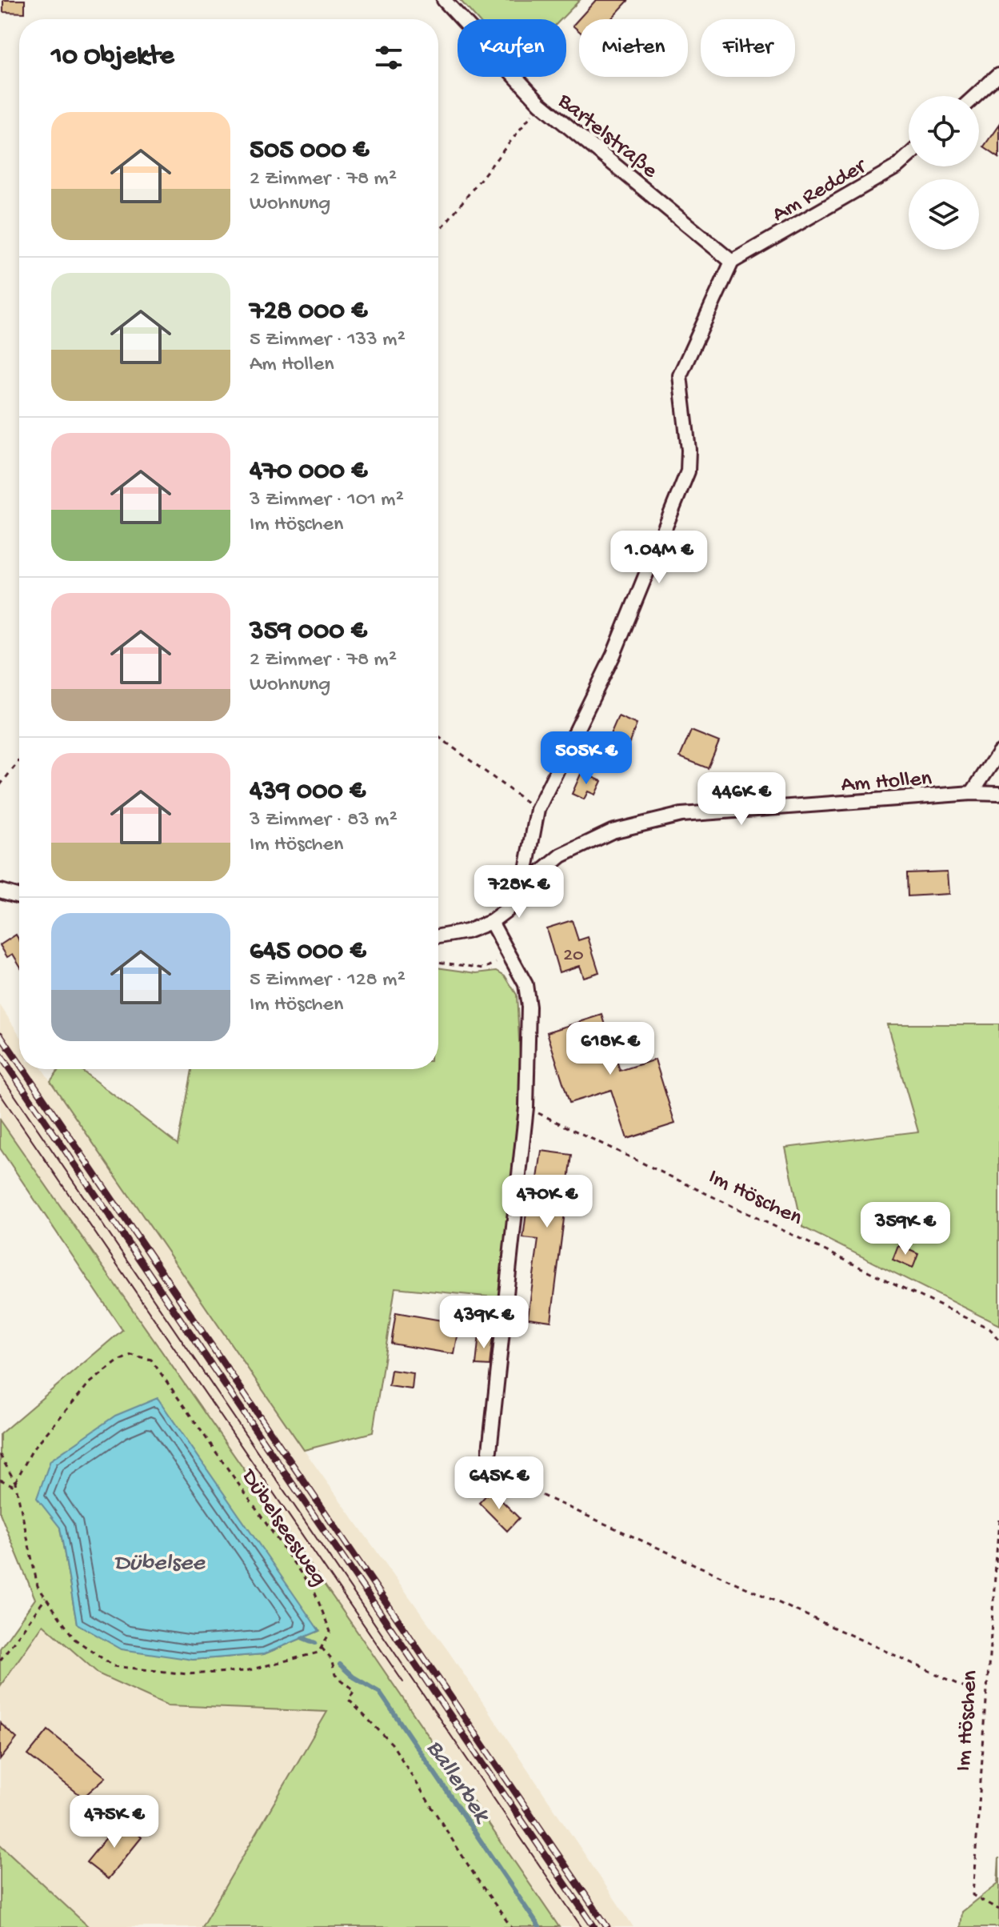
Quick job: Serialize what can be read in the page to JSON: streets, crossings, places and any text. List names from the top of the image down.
{
  "streets": {
    "street": ["Bartelstraße", "Am Redder", "Am Hollen"],
    "path": ["Im Höschen", "Dübelseesweg"]
  },
  "crossings": [
    ["Bartelstraße", "Am Redder"]
  ],
  "water": ["Dübelsee", "Ballerbek"],
  "house_numbers": ["20"],
  "page": {
    "chip": ["Kaufen", "Mieten", "Filter"],
    "heading": "10 Objekte",
    "list": [
      {
        "name": "505 000 €",
        "note": "2 Zimmer · 78 m² · Wohnung"
      },
      {
        "name": "728 000 €",
        "note": "5 Zimmer · 133 m² · Am Hollen"
      },
      {
        "name": "470 000 €",
        "note": "3 Zimmer · 101 m² · Im Höschen"
      },
      {
        "name": "359 000 €",
        "note": "2 Zimmer · 78 m² · Wohnung"
      },
      {
        "name": "439 000 €",
        "note": "3 Zimmer · 83 m² · Im Höschen"
      },
      {
        "name": "645 000 €",
        "note": "5 Zimmer · 128 m² · Im Höschen"
      }
    ],
    "price": [
      "1.04M €",
      "505K €",
      "446K €",
      "728K €",
      "618K €",
      "470K €",
      "359K €",
      "439K €",
      "645K €",
      "475K €"
    ]
  }
}
